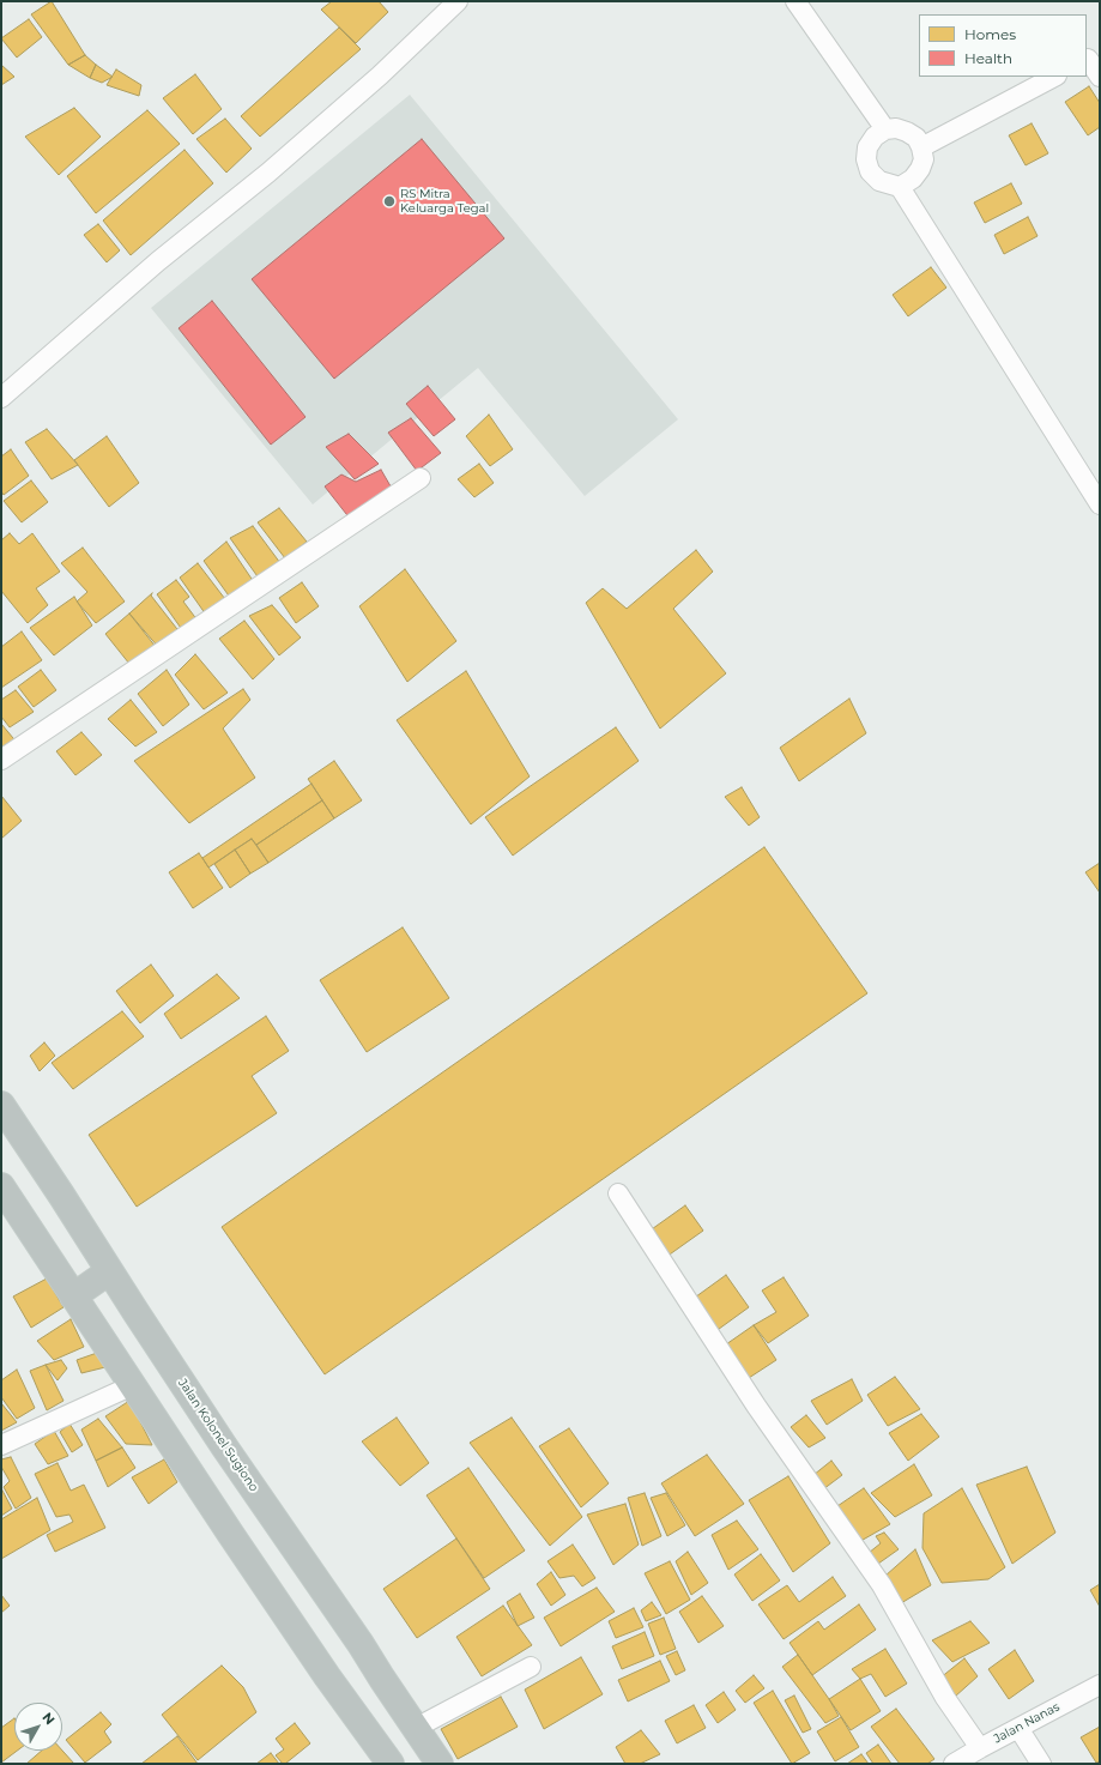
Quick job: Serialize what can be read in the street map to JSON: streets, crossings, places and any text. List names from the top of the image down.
{
  "streets": {
    "highway": ["Jalan Kolonel Sugiono"],
    "street": ["Jalan Nanas"]
  },
  "places": ["RS Mitra Keluarga Tegal"],
  "legend": ["Homes", "Health"],
  "north": "top right"
}
